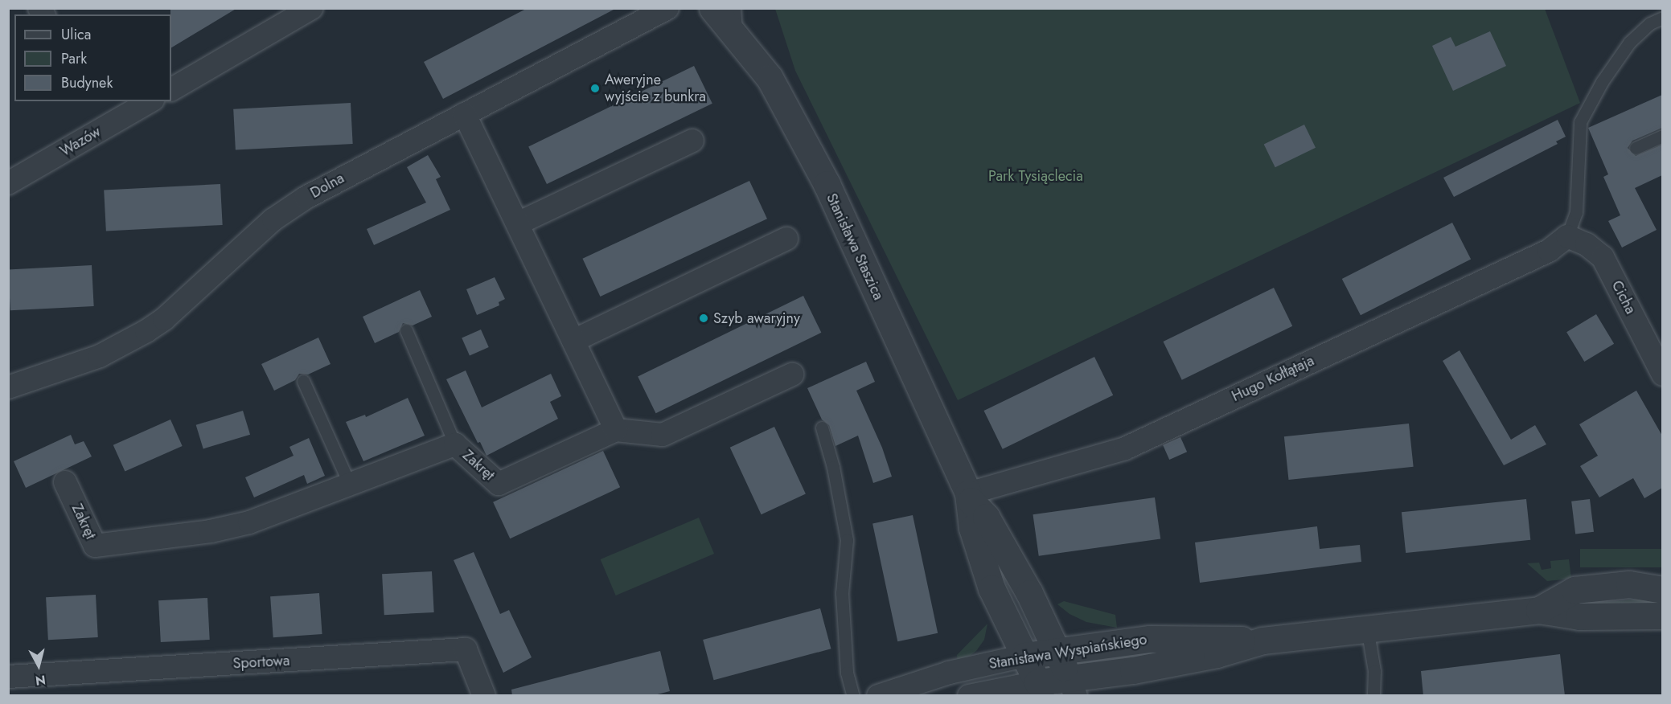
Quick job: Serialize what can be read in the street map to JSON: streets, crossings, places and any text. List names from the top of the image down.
{
  "streets": {
    "street": [
      "Wazów",
      "Dolna",
      "Stanisława Staszica",
      "Cicha",
      "Hugo Kołłątaja",
      "Zakręt",
      "Stanisława Wyspiańskiego",
      "Sportowa"
    ]
  },
  "crossings": [
    ["Stanisława Staszica", "Hugo Kołłątaja"],
    ["Stanisława Staszica", "Stanisława Wyspiańskiego"],
    ["Cicha", "Hugo Kołłątaja"]
  ],
  "parks": ["Park Tysiąclecia"],
  "places": ["Aweryjne wyjście z bunkra", "Szyb awaryjny"],
  "legend": ["Ulica", "Park", "Budynek"],
  "north": "bottom"
}
